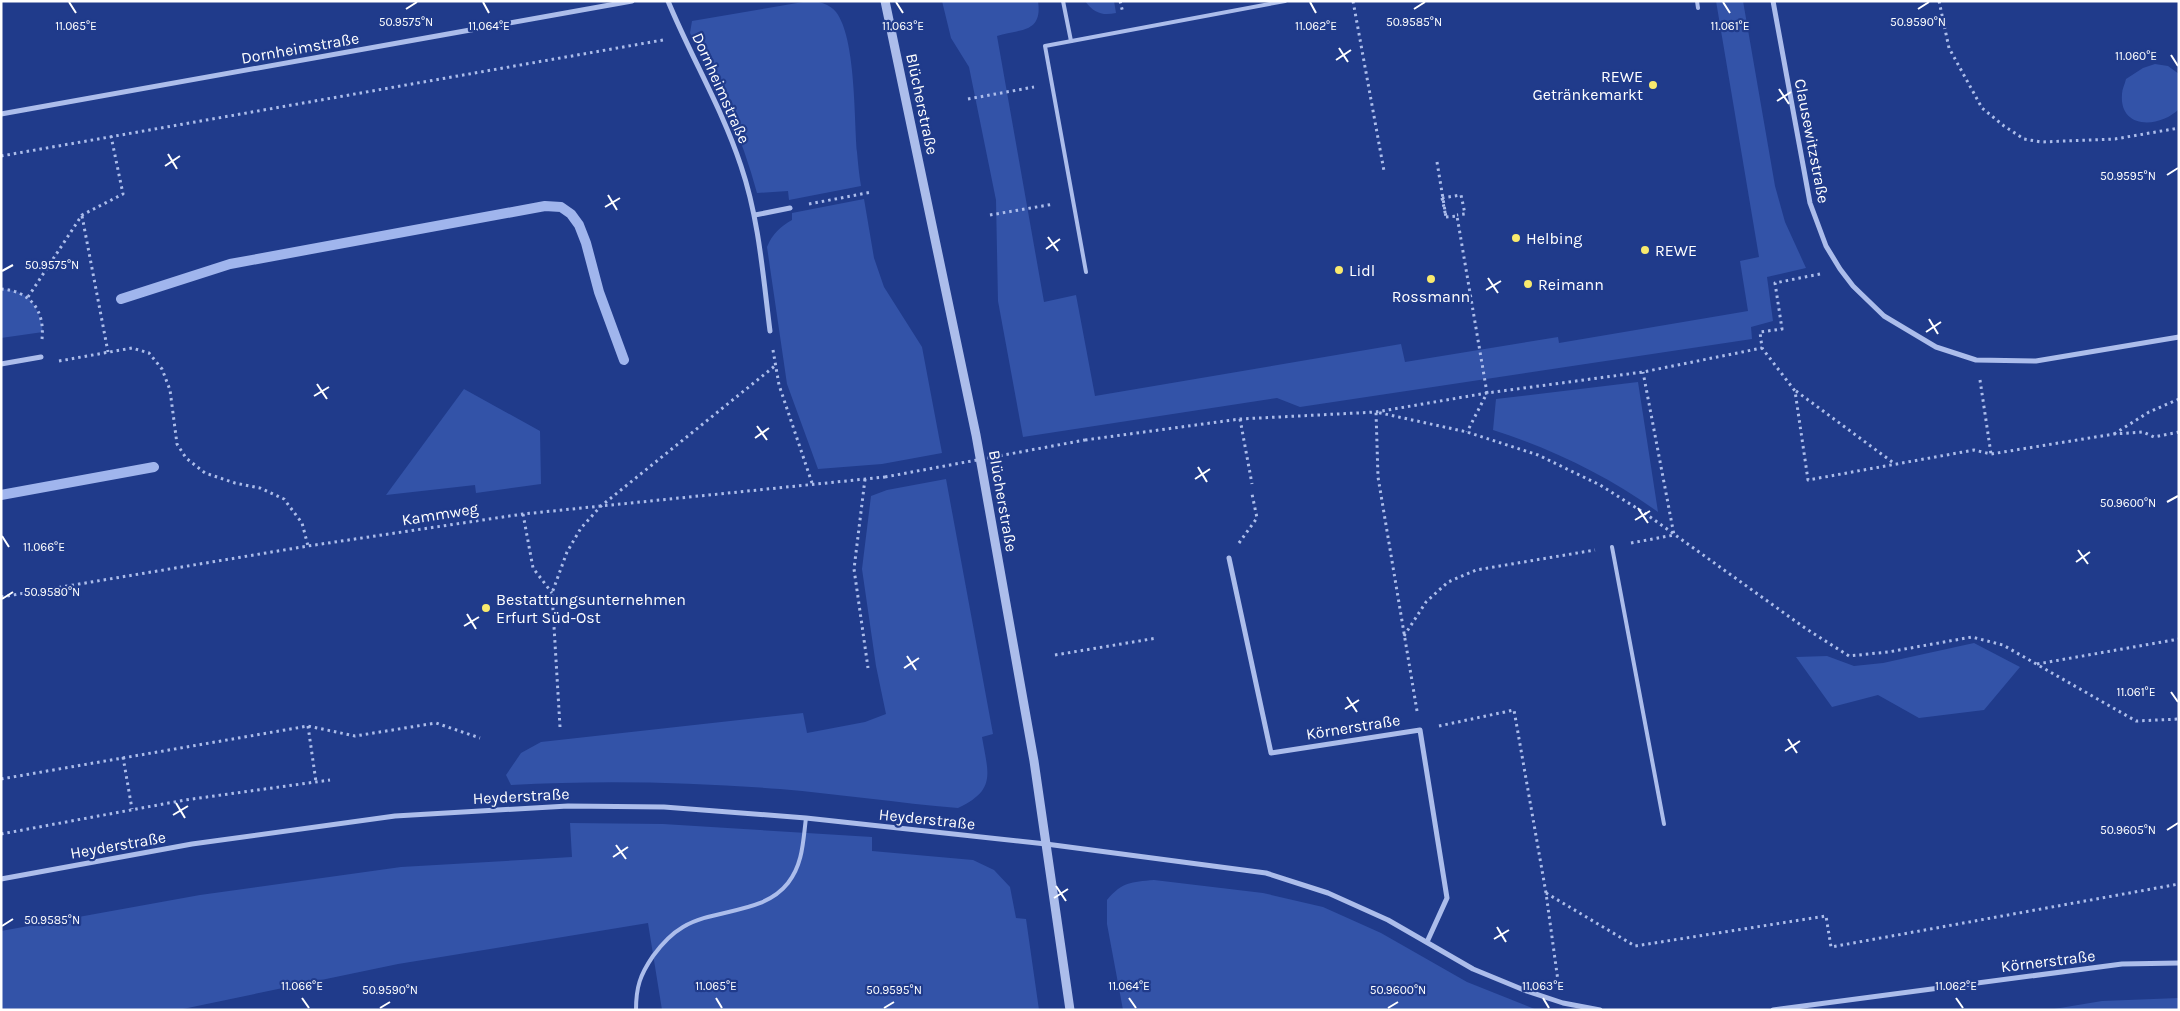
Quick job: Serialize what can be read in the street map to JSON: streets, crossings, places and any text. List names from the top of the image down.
{
  "streets": {
    "street": [
      "Dornheimstraße",
      "Blücherstraße",
      "Clausewitzstraße",
      "Körnerstraße",
      "Heyderstraße"
    ],
    "path": ["Kammweg"]
  },
  "crossings": [
    ["Blücherstraße", "Heyderstraße"]
  ],
  "places": [
    "REWE Getränkemarkt",
    "Helbing",
    "REWE",
    "Lidl",
    "Rossmann",
    "Reimann",
    "Bestattungsunternehmen Erfurt Süd-Ost"
  ],
  "coordinates": [
    "50.9575°N",
    "50.9585°N",
    "50.9590°N",
    "11.065°E",
    "11.064°E",
    "11.063°E",
    "11.062°E",
    "11.061°E",
    "11.060°E",
    "50.9595°N",
    "50.9600°N",
    "11.066°E",
    "50.9580°N",
    "50.9605°N"
  ]
}
